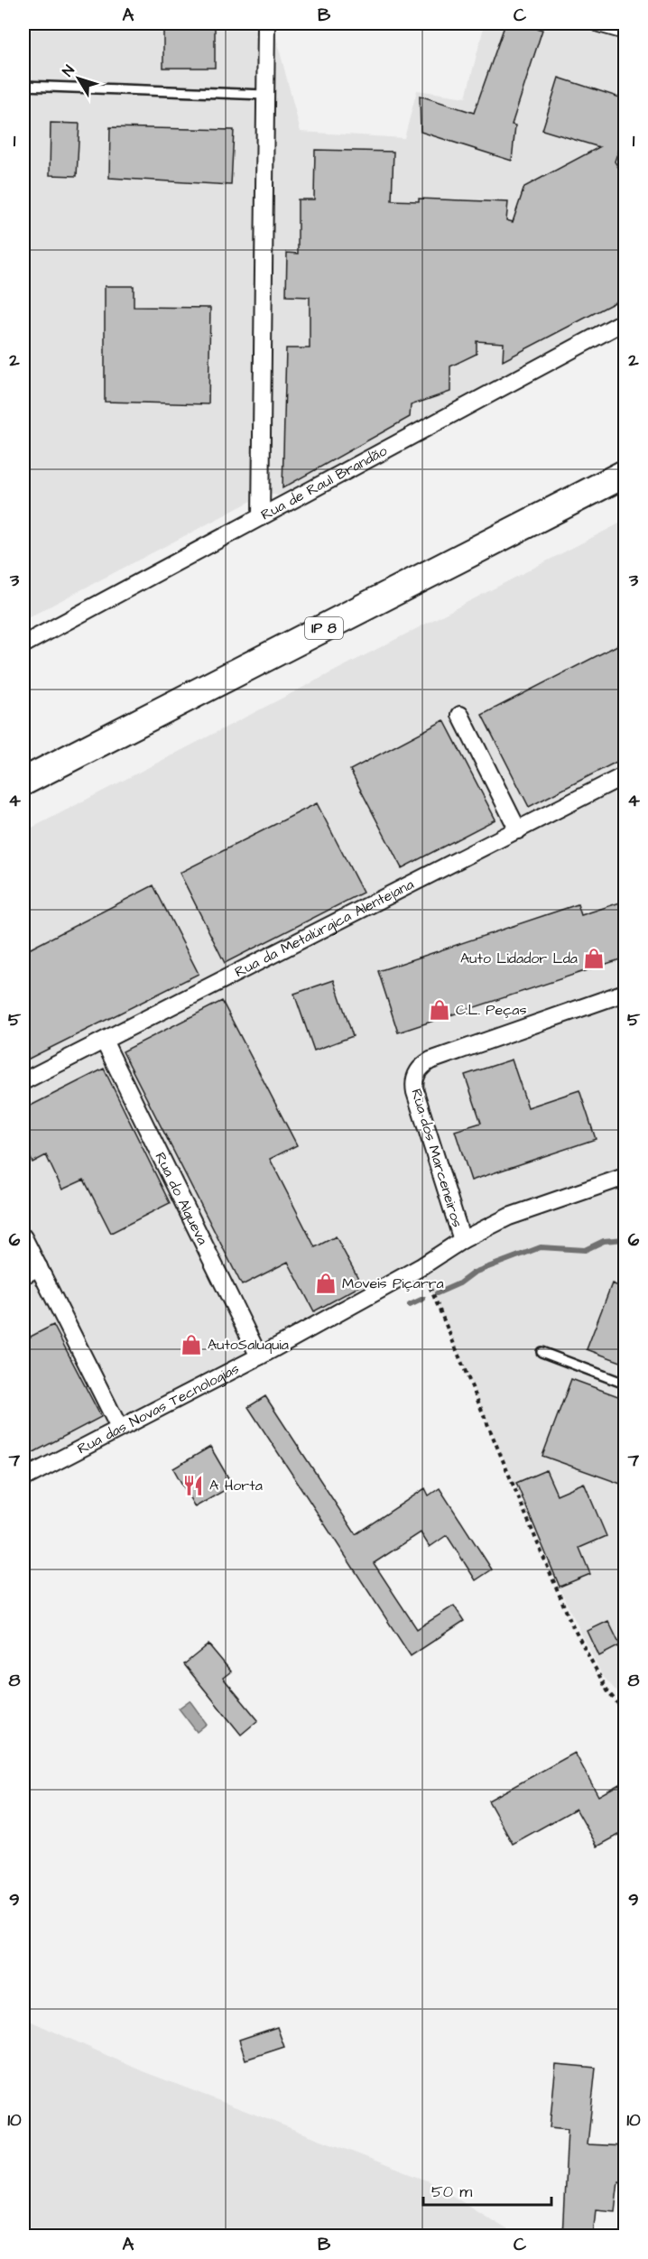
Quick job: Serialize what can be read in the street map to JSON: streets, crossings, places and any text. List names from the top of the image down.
{
  "streets": {
    "main road": ["IP 8"],
    "street": [
      "Rua de Raul Brandão",
      "Rua da Metalúrgica Alentejana",
      "Rua dos Marceneiros",
      "Rua do Alqueva",
      "Rua das Novas Tecnologias"
    ]
  },
  "crossings": [
    ["Rua da Metalúrgica Alentejana", "Rua do Alqueva"],
    ["Rua dos Marceneiros", "Rua das Novas Tecnologias"],
    ["Rua do Alqueva", "Rua das Novas Tecnologias"]
  ],
  "places": {
    "shop": [
      "Auto Lidador Lda",
      "C.L. Peças",
      "Moveis Piçarra",
      "AutoSaluquia"
    ],
    "restaurant": ["A Horta"]
  },
  "scale_bar": "50 m",
  "north": "top left",
  "grid": {
    "columns": ["A", "B", "C"],
    "rows": [
      "1",
      "2",
      "3",
      "4",
      "5",
      "6",
      "7",
      "8",
      "9",
      "10"
    ]
  }
}
